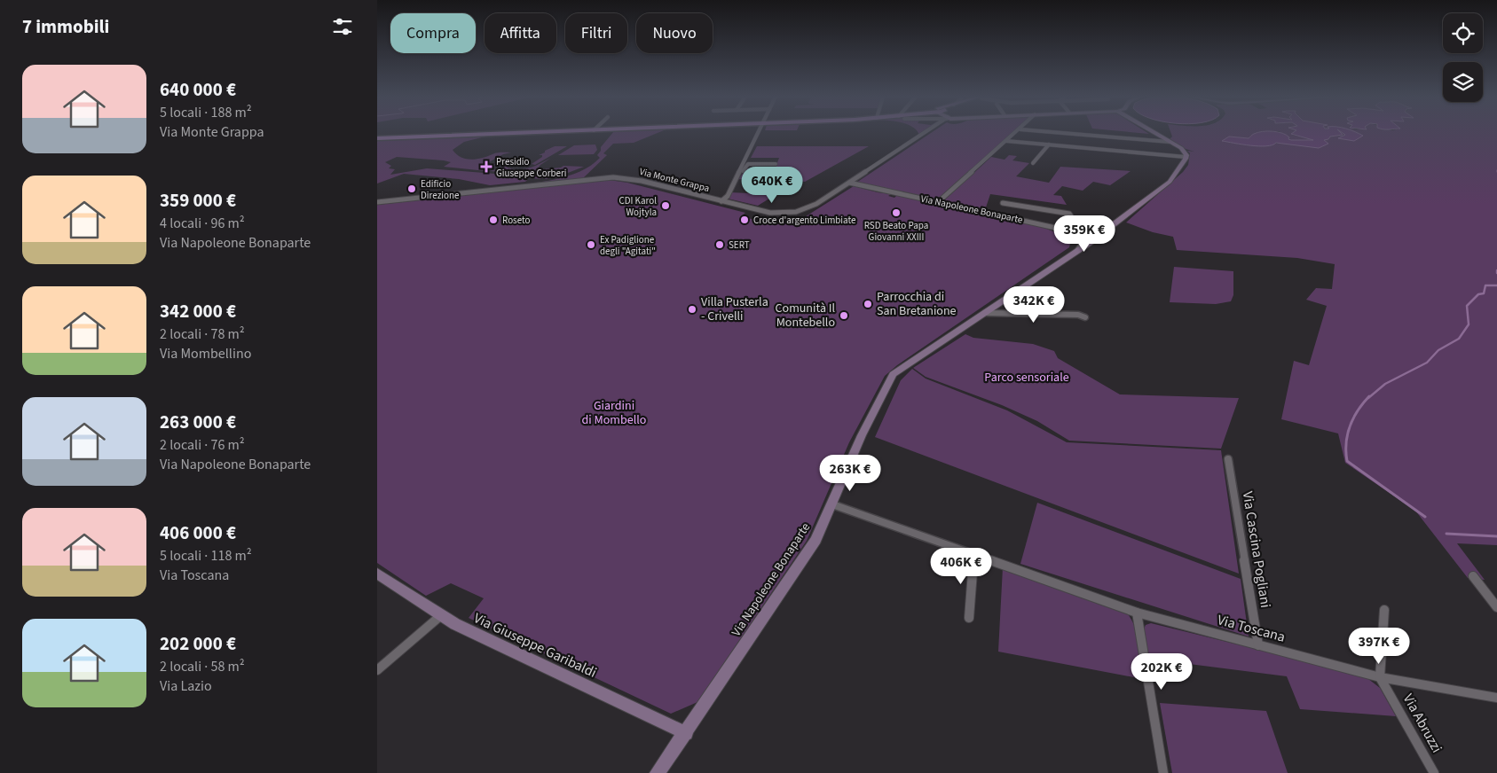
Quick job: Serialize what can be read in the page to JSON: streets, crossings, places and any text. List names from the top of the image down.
{
  "streets": {
    "street": [
      "Via Monte Grappa",
      "Via Napoleone Bonaparte",
      "Via Cascina Pogliani",
      "Via Toscana",
      "Via Giuseppe Garibaldi",
      "Via Abruzzi"
    ]
  },
  "crossings": [
    ["Via Monte Grappa", "Via Napoleone Bonaparte"],
    ["Via Napoleone Bonaparte", "Via Toscana"],
    ["Via Napoleone Bonaparte", "Via Giuseppe Garibaldi"],
    ["Via Cascina Pogliani", "Via Toscana"],
    ["Via Toscana", "Via Abruzzi"]
  ],
  "parks": ["Parco sensoriale", "Giardini di Mombello"],
  "places": {
    "health": ["Presidio Giuseppe Corberi"],
    "other": [
      "Edificio Direzione",
      "CDI Karol Wojtyla",
      "RSD Beato Papa Giovanni XXIII",
      "Roseto",
      "Croce d'argento Limbiate",
      "Ex Padiglione degli \"Agitati\"",
      "SERT",
      "Parrocchia di San Bretanione",
      "Villa Pusterla - Crivelli",
      "Comunità Il Montebello"
    ]
  },
  "page": {
    "heading": "7 immobili",
    "chip": [
      "Compra",
      "Affitta",
      "Filtri",
      "Nuovo"
    ],
    "list": [
      {
        "name": "640 000 €",
        "note": "5 locali · 188 m² · Via Monte Grappa"
      },
      {
        "name": "359 000 €",
        "note": "4 locali · 96 m² · Via Napoleone Bonaparte"
      },
      {
        "name": "342 000 €",
        "note": "2 locali · 78 m² · Via Mombellino"
      },
      {
        "name": "263 000 €",
        "note": "2 locali · 76 m² · Via Napoleone Bonaparte"
      },
      {
        "name": "406 000 €",
        "note": "5 locali · 118 m² · Via Toscana"
      },
      {
        "name": "202 000 €",
        "note": "2 locali · 58 m² · Via Lazio"
      }
    ],
    "price": [
      "640K €",
      "359K €",
      "342K €",
      "263K €",
      "406K €",
      "397K €",
      "202K €"
    ]
  }
}
